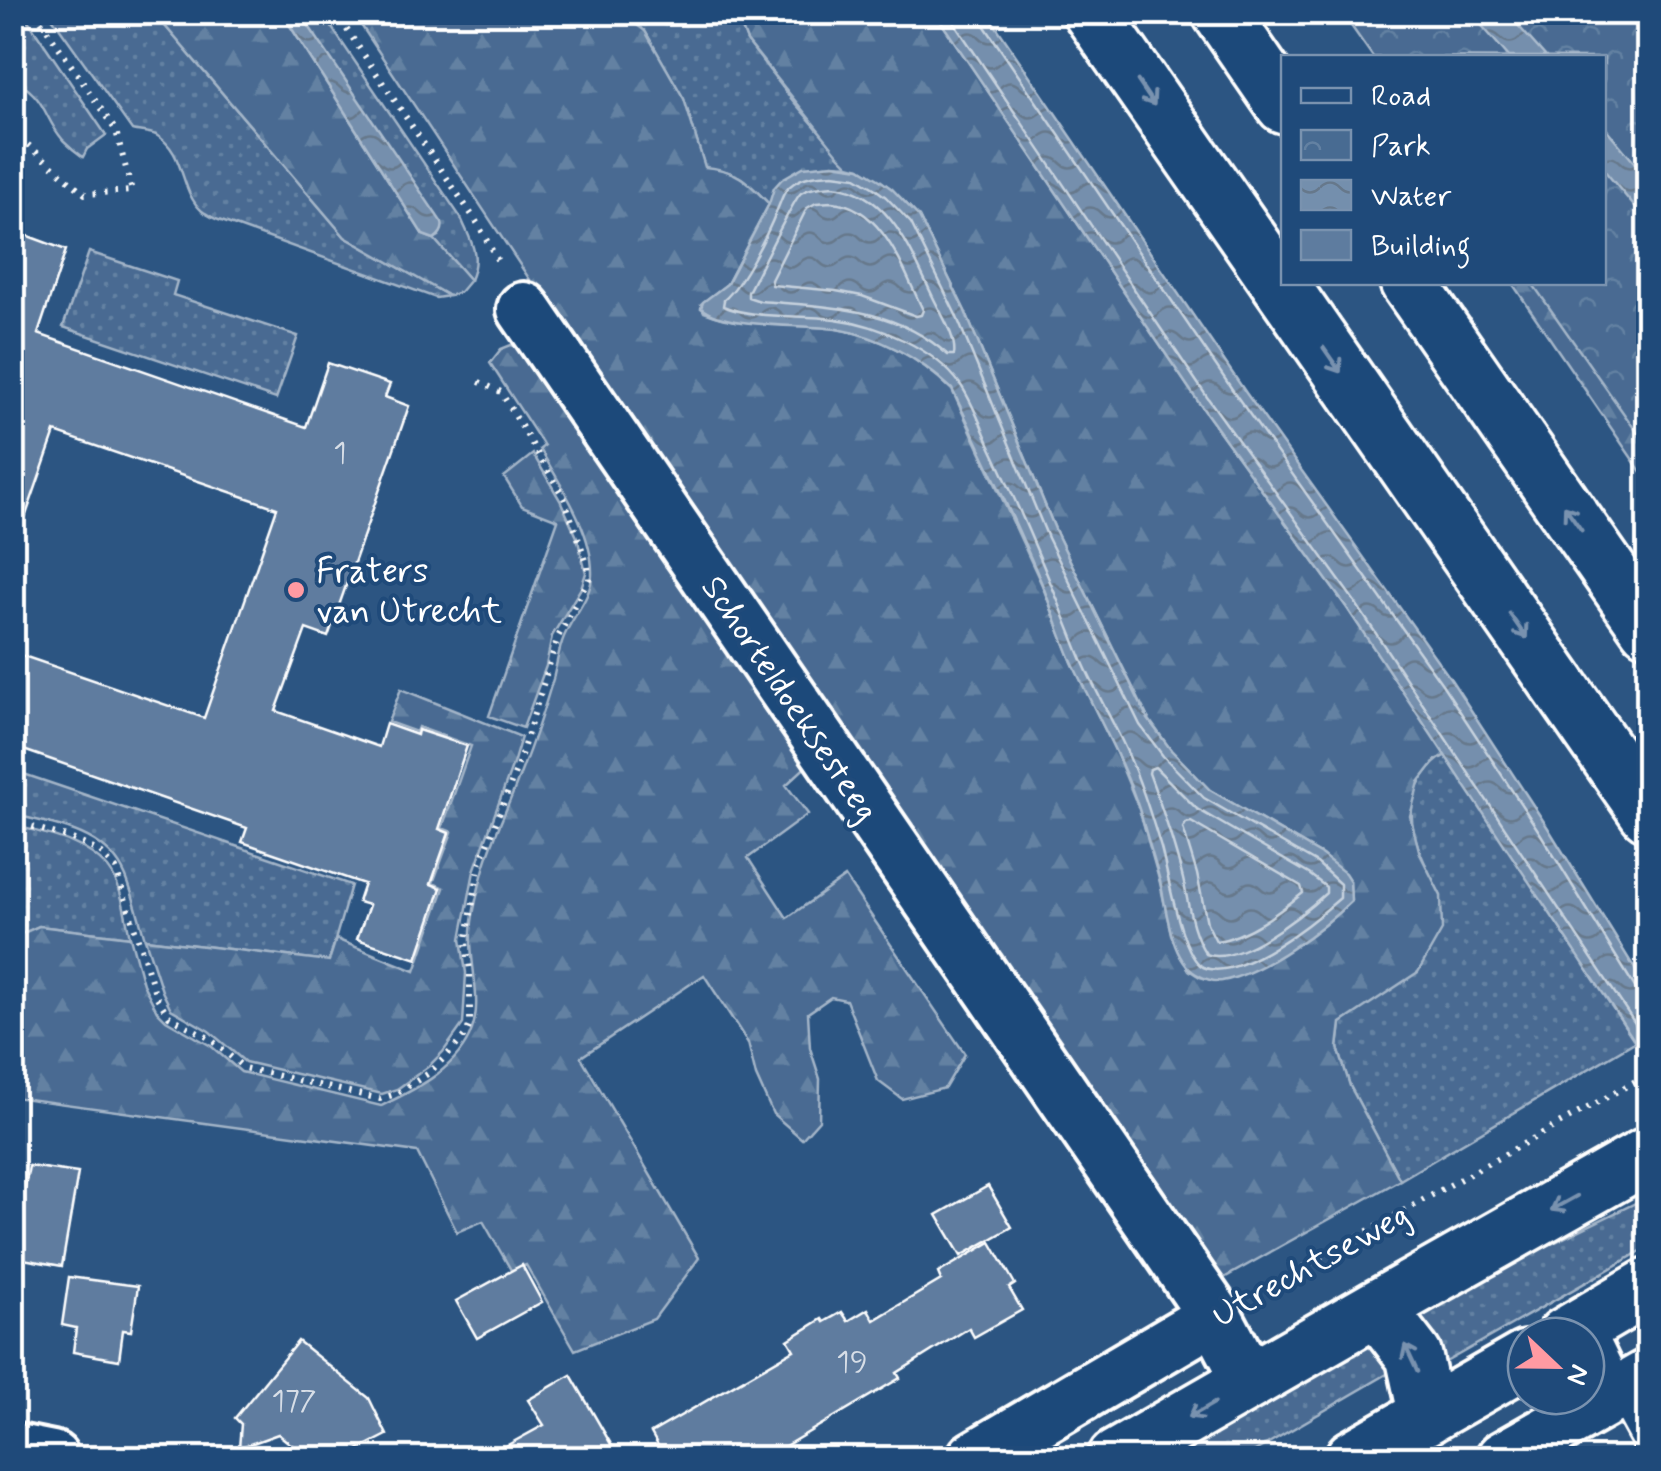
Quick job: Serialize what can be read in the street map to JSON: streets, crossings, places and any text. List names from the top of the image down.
{
  "streets": {
    "main road": ["Utrechtseweg"],
    "street": ["Schorteldoeksesteeg"]
  },
  "crossings": [
    ["Schorteldoeksesteeg", "Utrechtseweg"]
  ],
  "places": ["Fraters van Utrecht"],
  "house_numbers": ["1", "19", "177"],
  "legend": [
    "Road",
    "Park",
    "Water",
    "Building"
  ],
  "north": "right"
}
